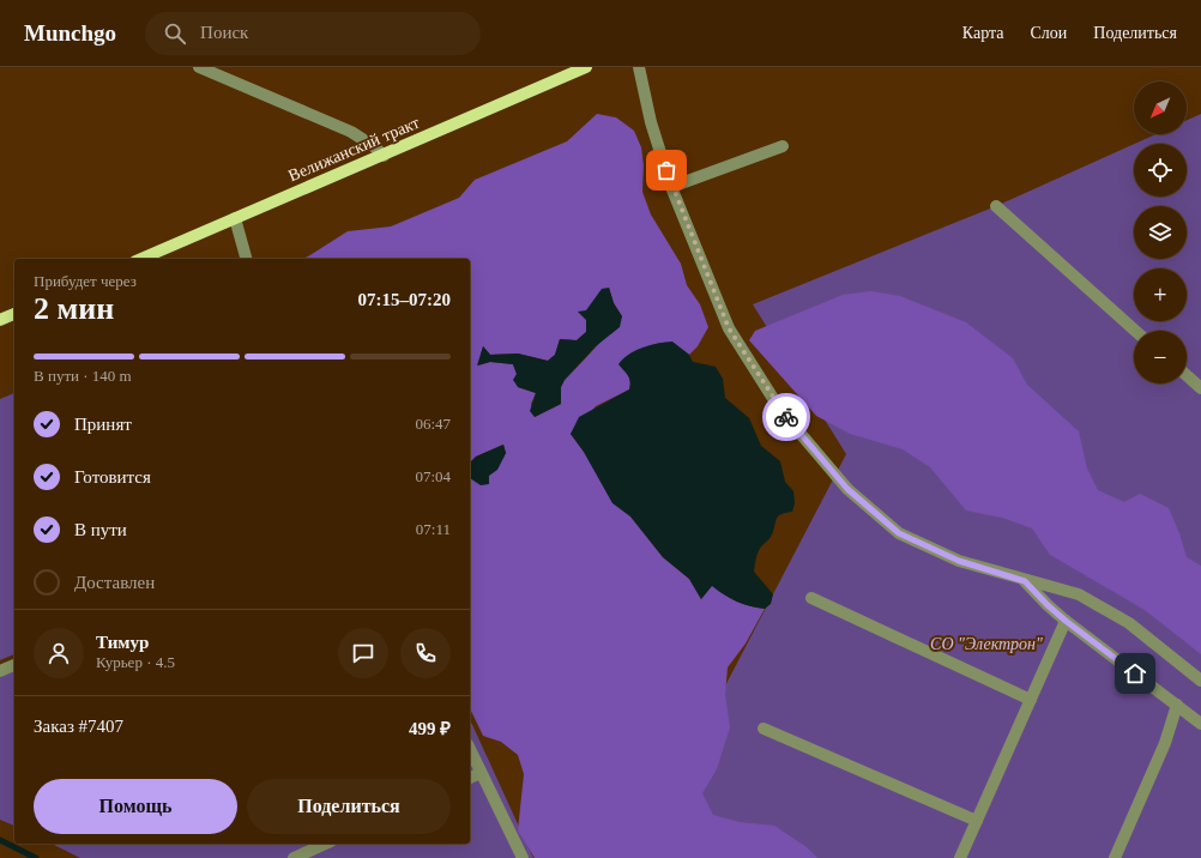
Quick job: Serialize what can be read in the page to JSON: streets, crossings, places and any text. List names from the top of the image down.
{
  "streets": {
    "main road": ["Велижанский тракт"]
  },
  "parks": ["СО \"Электрон\""],
  "north": "bottom left",
  "page": {
    "header": "Munchgo",
    "search": "Поиск",
    "nav": ["Карта", "Слои", "Поделиться"],
    "map_buttons": ["+", "−"],
    "heading": ["2 мин", "Прибудет через", "07:15–07:20"],
    "panel": [
      "Тимур",
      "Курьер · 4.5",
      "Заказ #7407",
      "499 ₽"
    ],
    "bar": "В пути · 140 m",
    "list": [
      ["Принят", "06:47"],
      ["Готовится", "07:04"],
      ["В пути", "07:11"],
      "Доставлен"
    ],
    "buttons": ["Помощь", "Поделиться"]
  }
}
